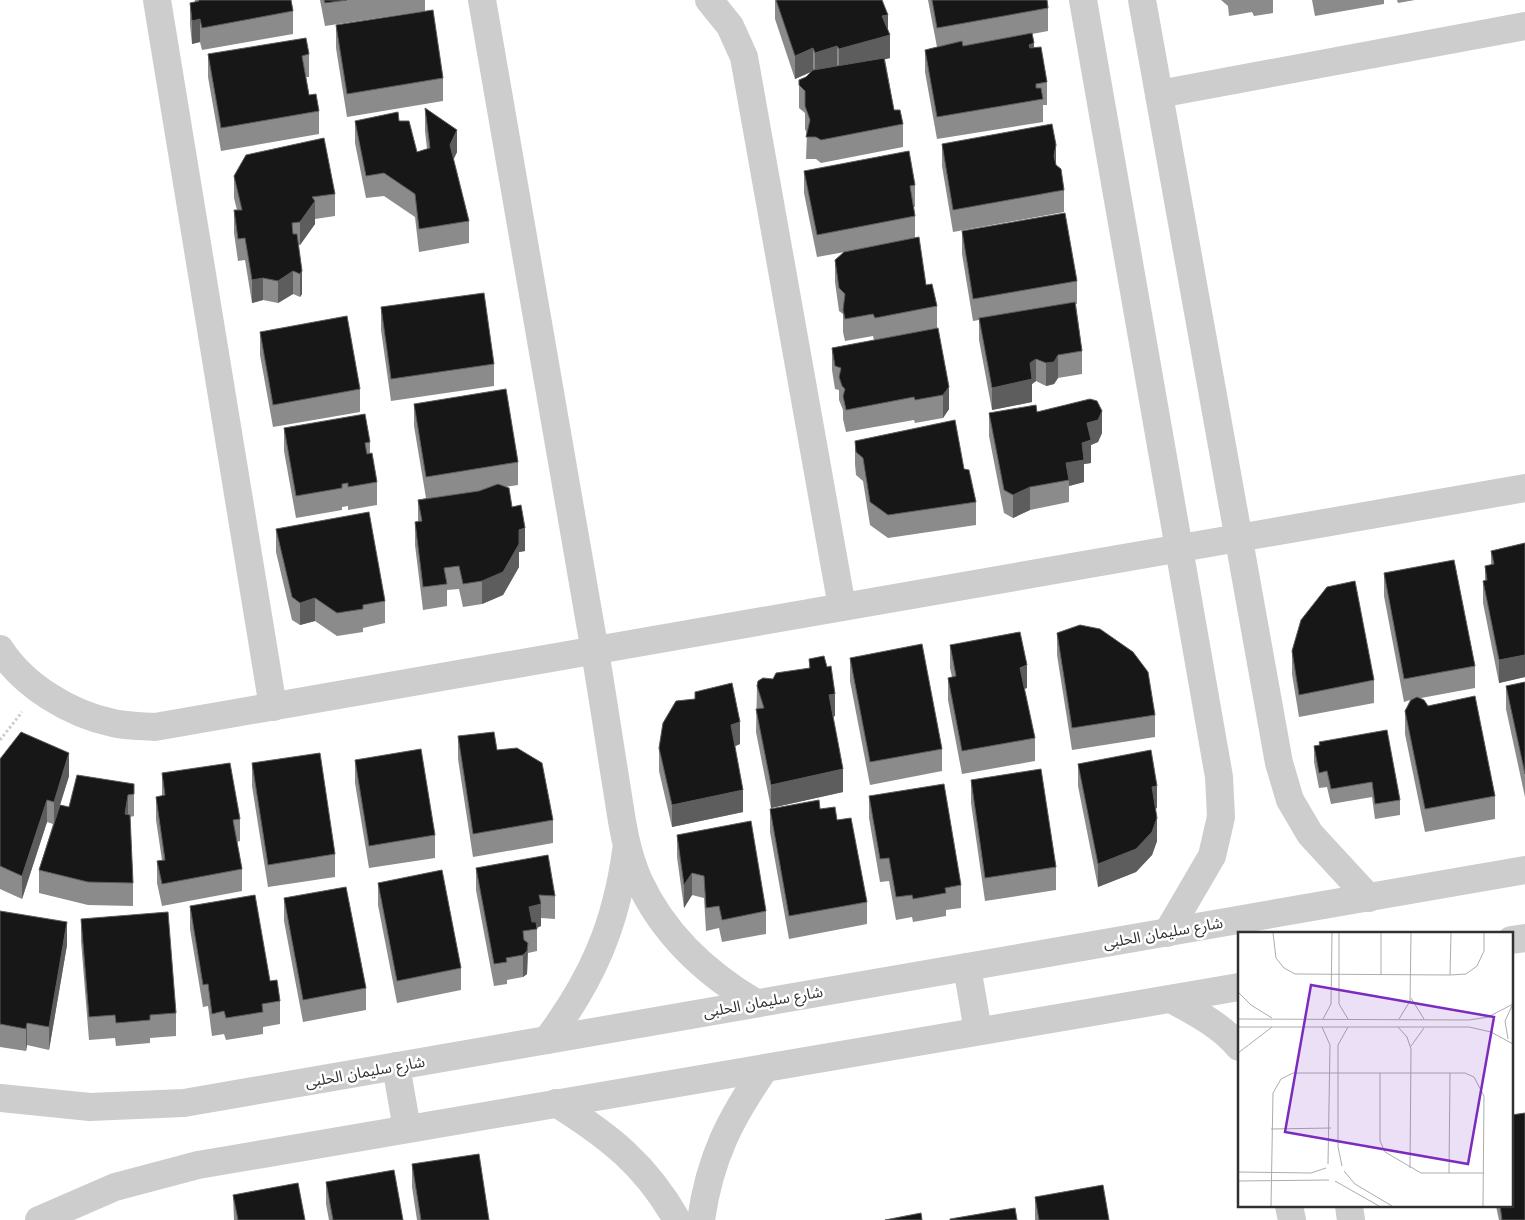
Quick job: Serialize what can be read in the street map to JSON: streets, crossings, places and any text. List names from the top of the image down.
{
  "streets": {
    "street": ["شارع سليمان الحلبى"]
  }
}
